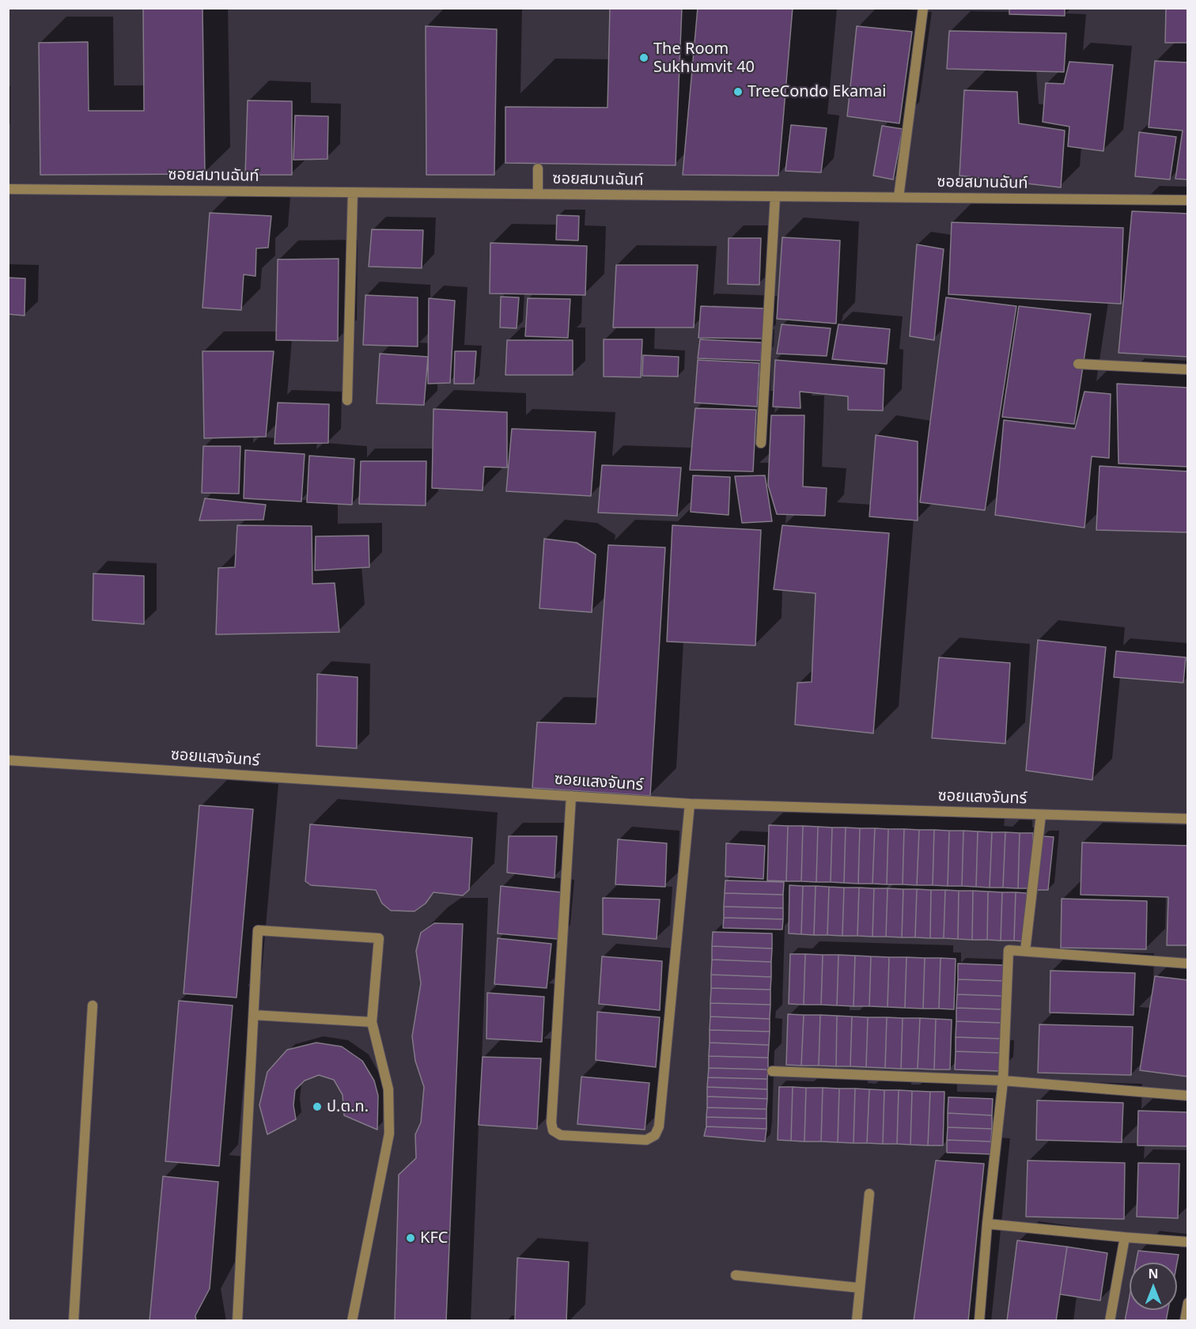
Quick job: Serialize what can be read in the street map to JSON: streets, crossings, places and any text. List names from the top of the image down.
{
  "streets": {
    "street": ["ซอยสมานฉันท์", "ซอยแสงจันทร์"]
  },
  "places": [
    "The Room Sukhumvit 40",
    "TreeCondo Ekamai",
    "ป.ต.ท.",
    "KFC"
  ],
  "north": "top"
}
